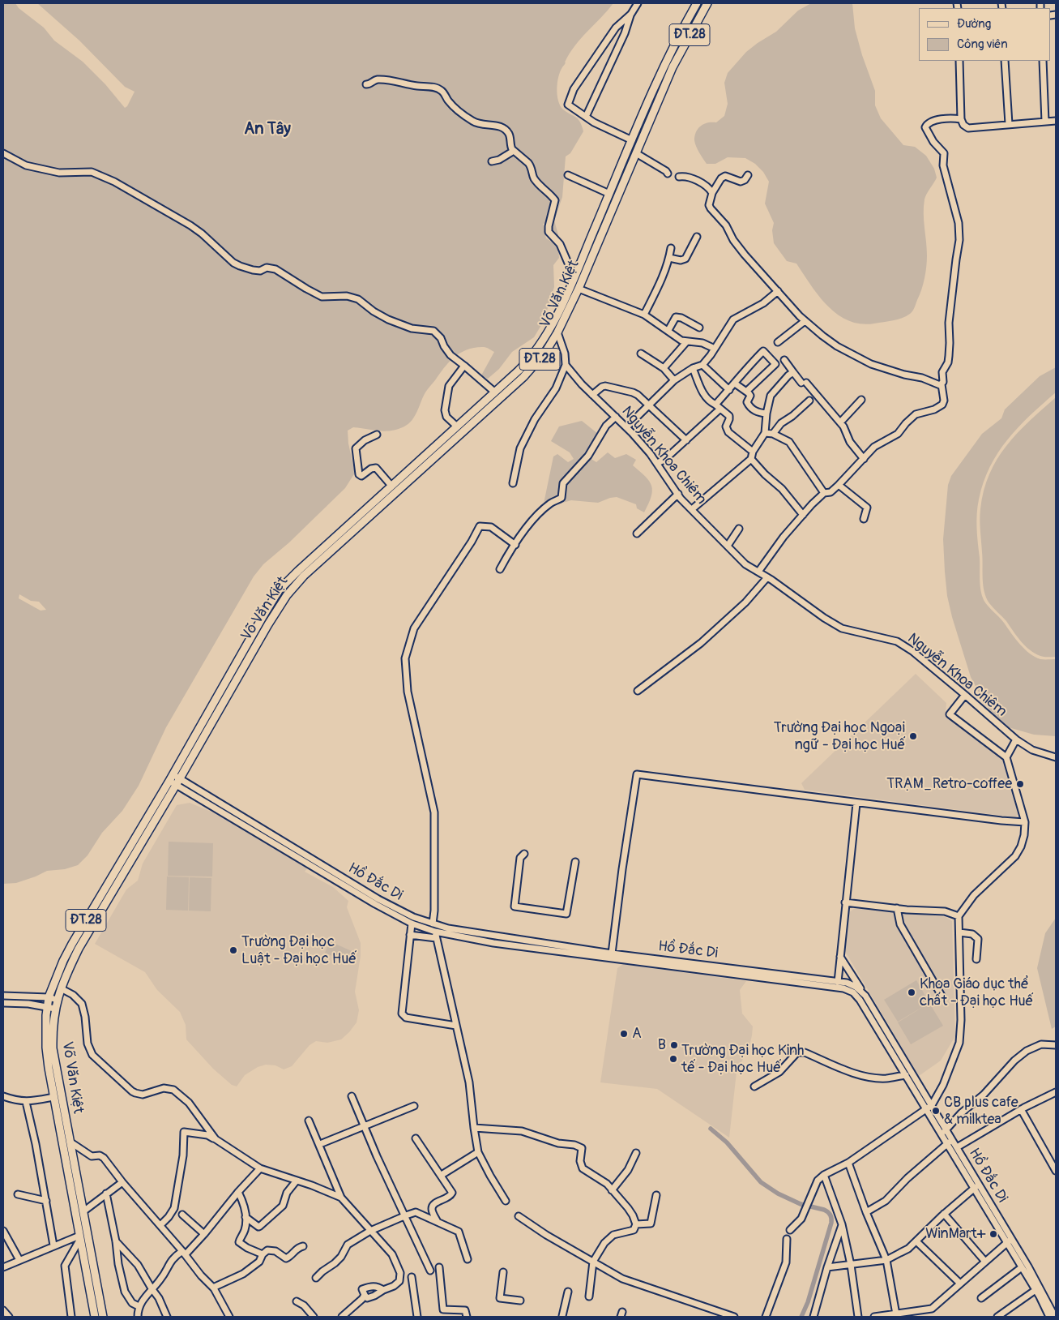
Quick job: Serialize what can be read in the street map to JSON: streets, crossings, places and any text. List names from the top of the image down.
{
  "streets": {
    "main road": ["ĐT.28", "Võ Văn Kiệt"],
    "street": ["Nguyễn Khoa Chiêm", "Hồ Đắc Di"]
  },
  "crossings": [
    ["Võ Văn Kiệt", "Nguyễn Khoa Chiêm"],
    ["Võ Văn Kiệt", "Hồ Đắc Di"]
  ],
  "districts": ["An Tây"],
  "places": [
    "Trường Đại học Ngoại ngữ - Đại học Huế",
    "TRẠM_Retro-coffee",
    "Trường Đại học Luật - Đại học Huế",
    "Khoa Giáo dục thể chất - Đại học Huế",
    "A",
    "B",
    "Trường Đại học Kinh tế - Đại học Huế",
    "CB plus cafe & milktea",
    "WinMart+"
  ],
  "legend": ["Đường", "Công viên"]
}
